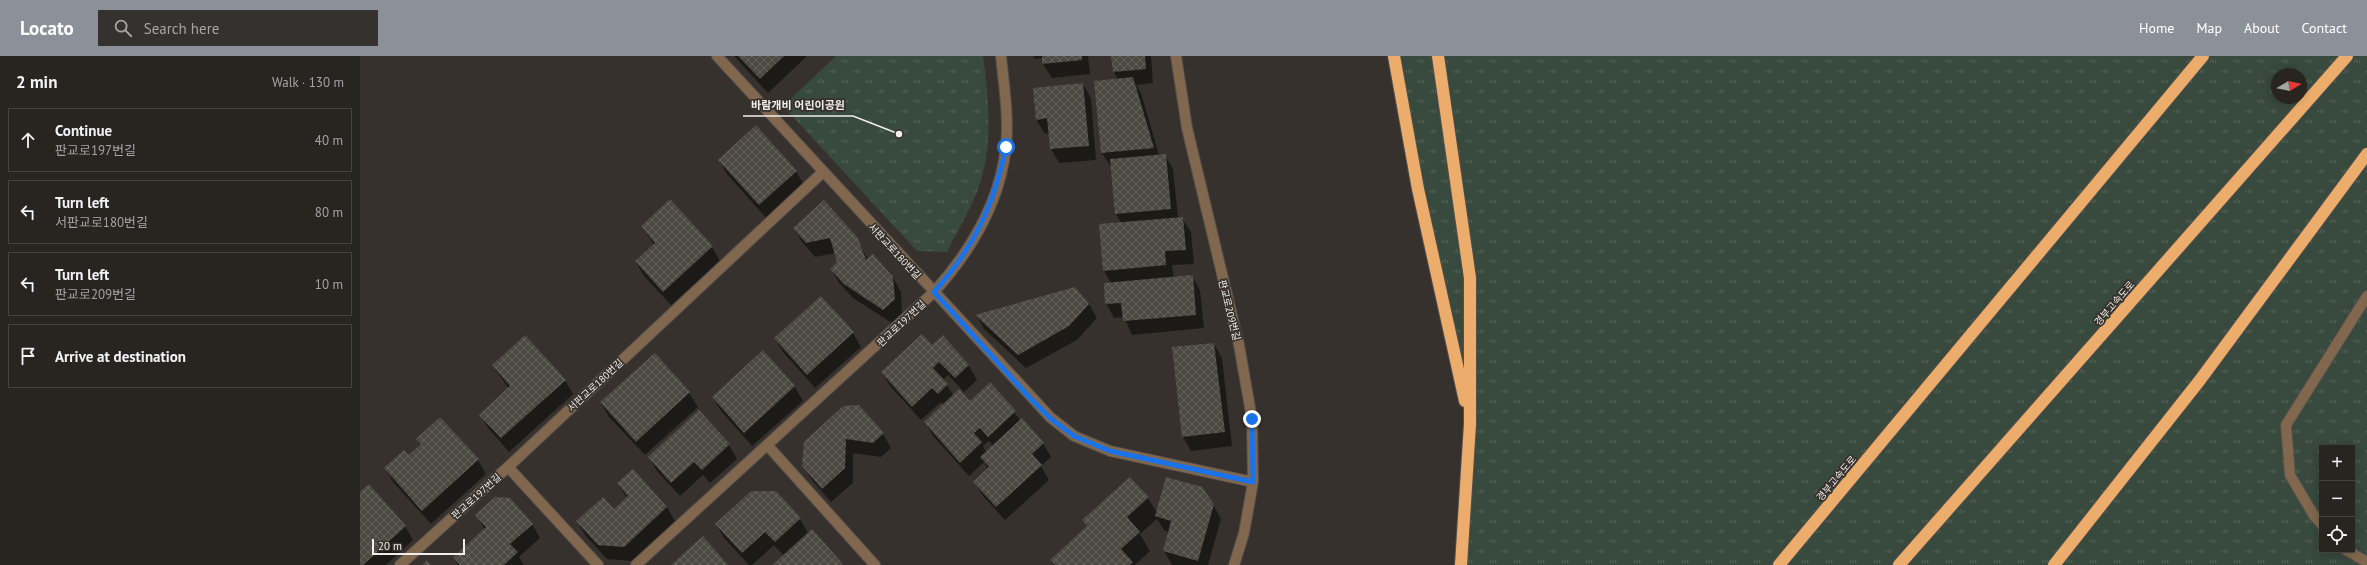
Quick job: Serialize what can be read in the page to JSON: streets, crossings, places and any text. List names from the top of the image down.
{
  "streets": {
    "highway": ["경부고속도로"],
    "street": ["서판교로180번길", "판교로209번길", "판교로197번길"]
  },
  "crossings": [
    ["서판교로180번길", "판교로209번길"],
    ["서판교로180번길", "판교로197번길"]
  ],
  "places": ["바람개비 어린이공원"],
  "scale_bar": "20 m",
  "north": "right",
  "page": {
    "header": "Locato",
    "search": "Search here",
    "nav": [
      "Home",
      "Map",
      "About",
      "Contact"
    ],
    "heading": ["2 min", "Walk · 130 m"],
    "list": [
      ["Continue", "판교로197번길", "40 m"],
      ["Turn left", "서판교로180번길", "80 m"],
      ["Turn left", "판교로209번길", "10 m"],
      "Arrive at destination"
    ],
    "map_buttons": ["+", "−"],
    "scale": "20 m"
  }
}
